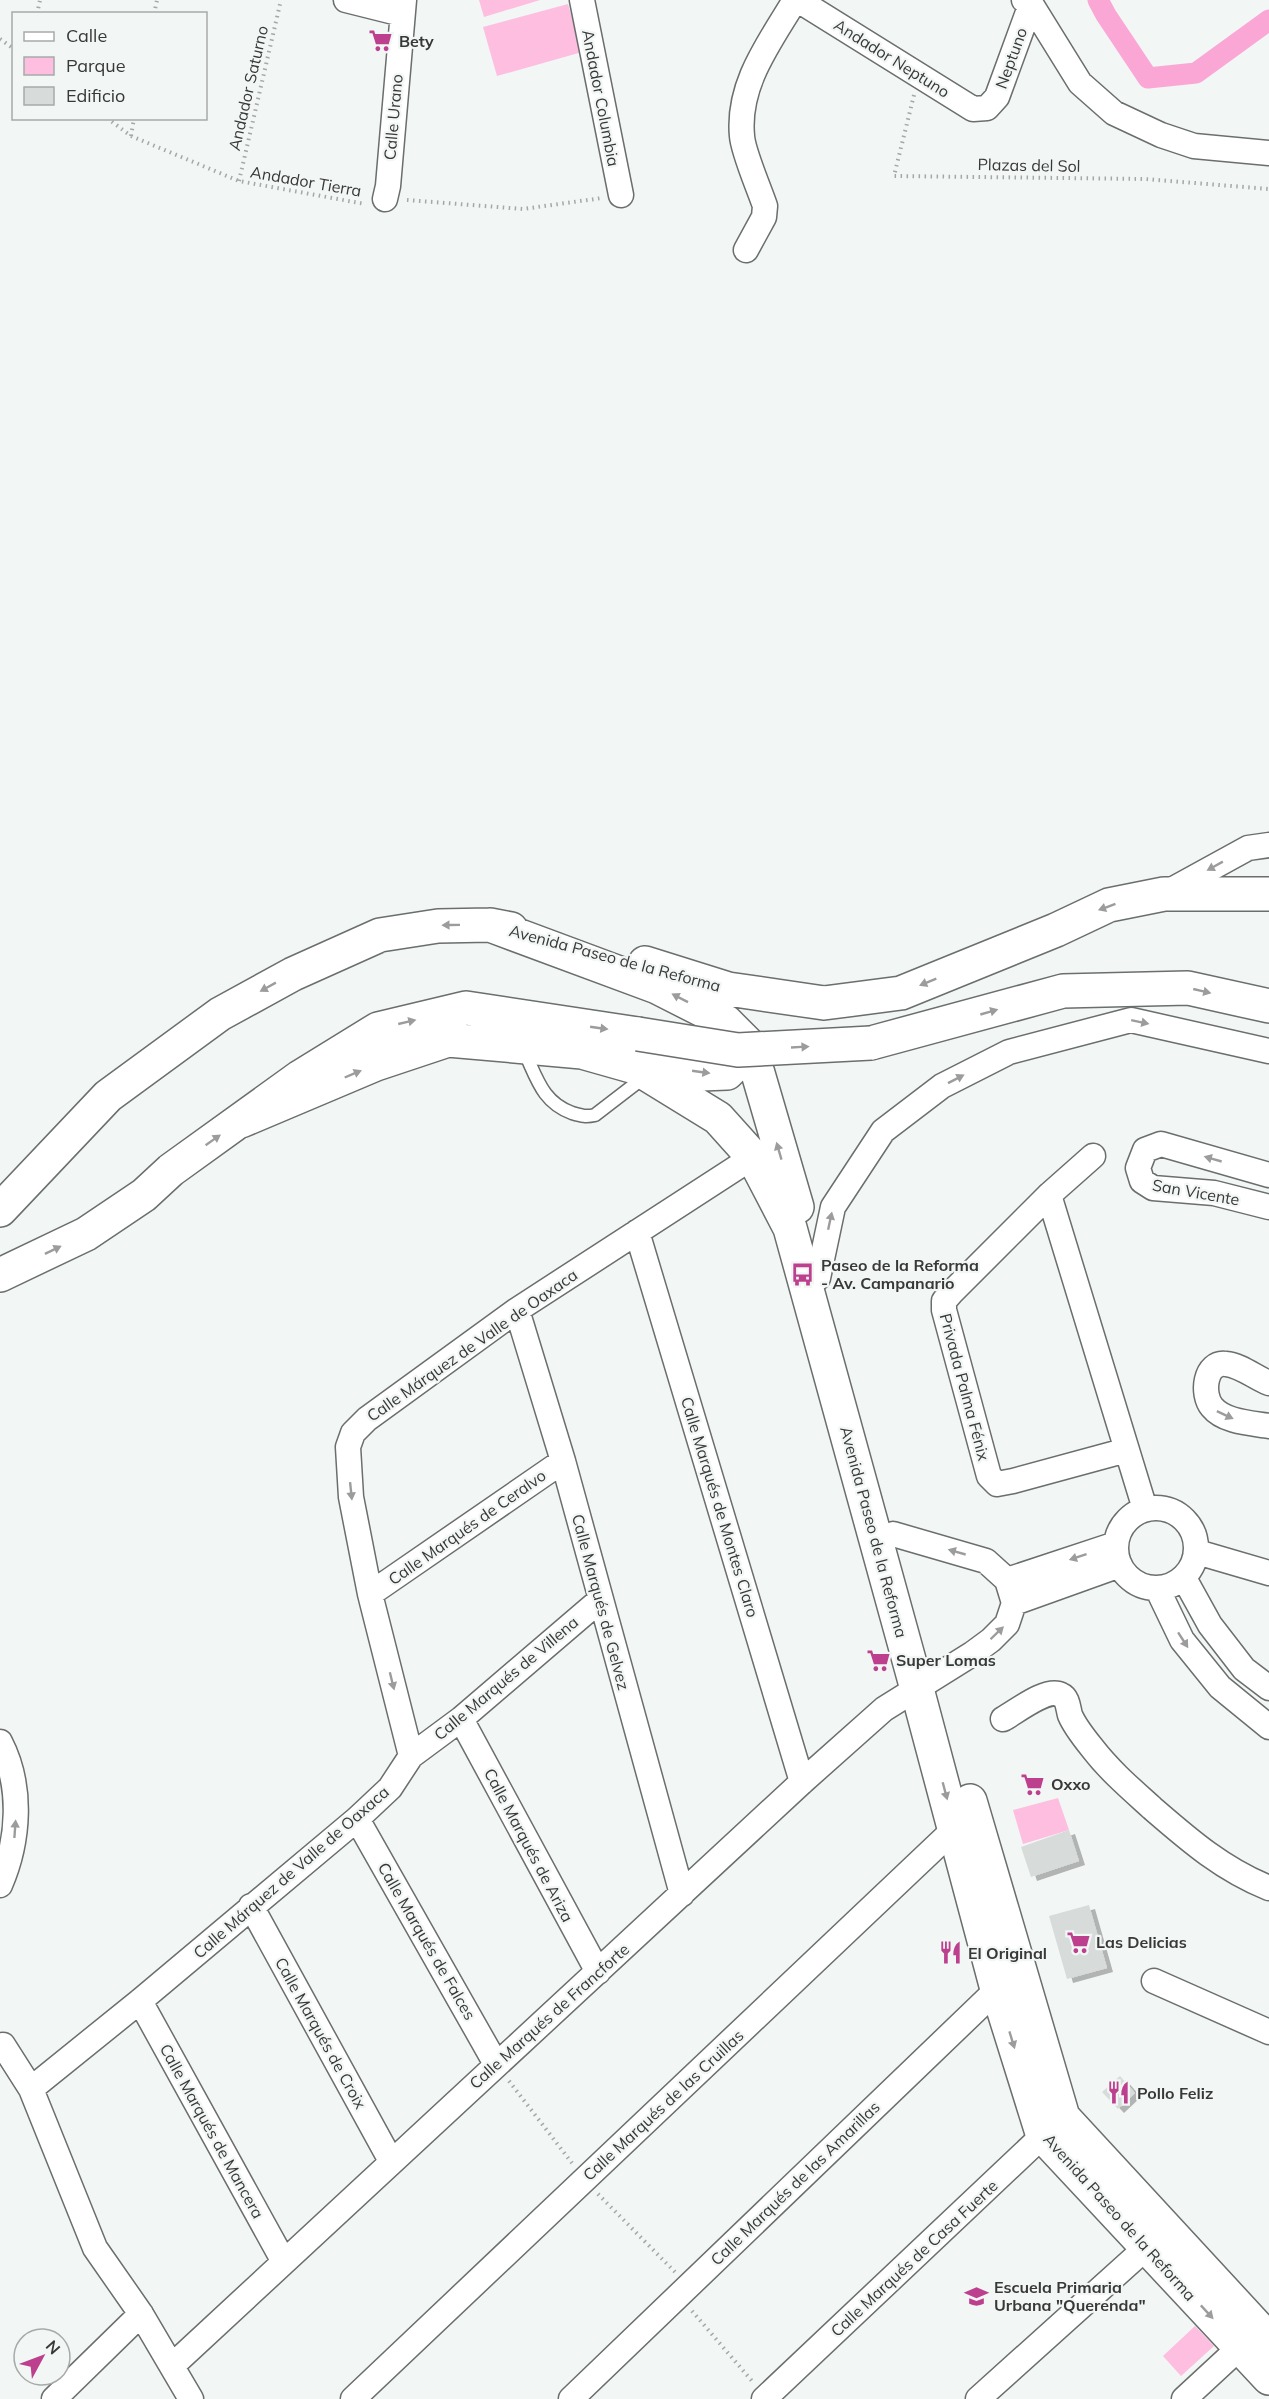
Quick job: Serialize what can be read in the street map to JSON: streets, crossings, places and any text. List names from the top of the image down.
{
  "streets": {
    "street": [
      "Andador Neptuno",
      "Neptuno",
      "Andador Columbia",
      "Calle Urano",
      "Avenida Paseo de la Reforma",
      "San Vicente",
      "Calle Márquez de Valle de Oaxaca",
      "Privada Palma Fénix",
      "Calle Marqués de Montes Claro",
      "Calle Marqués de Ceralvo",
      "Calle Marqués de Gelvez",
      "Calle Marqués de Villena",
      "Calle Marqués de Ariza",
      "Calle Marqués de Falces",
      "Calle Marqués de Francforte",
      "Calle Marqués de Croix",
      "Calle Marqués de las Cruillas",
      "Calle Marqués de Mancera",
      "Calle Marqués de las Amarillas",
      "Calle Marqués de Casa Fuerte"
    ],
    "path": ["Andador Saturno", "Plazas del Sol", "Andador Tierra"]
  },
  "crossings": [
    ["Andador Neptuno", "Neptuno"],
    ["Andador Neptuno", "Plazas del Sol"],
    ["Andador Saturno", "Andador Tierra"],
    ["Andador Columbia", "Andador Tierra"],
    ["Calle Urano", "Andador Tierra"],
    ["Avenida Paseo de la Reforma", "Calle Márquez de Valle de Oaxaca"],
    ["Avenida Paseo de la Reforma", "Calle Marqués de Francforte"],
    ["Avenida Paseo de la Reforma", "Calle Marqués de las Cruillas"],
    ["Avenida Paseo de la Reforma", "Calle Marqués de las Amarillas"],
    ["Avenida Paseo de la Reforma", "Calle Marqués de Casa Fuerte"],
    ["Calle Márquez de Valle de Oaxaca", "Calle Marqués de Montes Claro"],
    ["Calle Márquez de Valle de Oaxaca", "Calle Marqués de Ceralvo"],
    ["Calle Márquez de Valle de Oaxaca", "Calle Marqués de Gelvez"],
    ["Calle Márquez de Valle de Oaxaca", "Calle Marqués de Villena"],
    ["Calle Márquez de Valle de Oaxaca", "Calle Marqués de Falces"],
    ["Calle Márquez de Valle de Oaxaca", "Calle Marqués de Croix"],
    ["Calle Márquez de Valle de Oaxaca", "Calle Marqués de Mancera"],
    ["Calle Marqués de Montes Claro", "Calle Marqués de Francforte"],
    ["Calle Marqués de Ceralvo", "Calle Marqués de Gelvez"],
    ["Calle Marqués de Gelvez", "Calle Marqués de Villena"],
    ["Calle Marqués de Gelvez", "Calle Marqués de Francforte"],
    ["Calle Marqués de Villena", "Calle Marqués de Ariza"],
    ["Calle Marqués de Ariza", "Calle Marqués de Francforte"],
    ["Calle Marqués de Falces", "Calle Marqués de Francforte"],
    ["Calle Marqués de Francforte", "Calle Marqués de Croix"],
    ["Calle Marqués de Francforte", "Calle Marqués de Mancera"]
  ],
  "places": {
    "supermarket": [
      "Bety",
      "Super Lomas",
      "Oxxo",
      "Las Delicias"
    ],
    "bus stop": ["Paseo de la Reforma - Av. Campanario"],
    "restaurant": ["El Original", "Pollo Feliz"],
    "school or university": ["Escuela Primaria Urbana \"Querenda\""]
  },
  "legend": ["Calle", "Parque", "Edificio"],
  "north": "top right"
}
